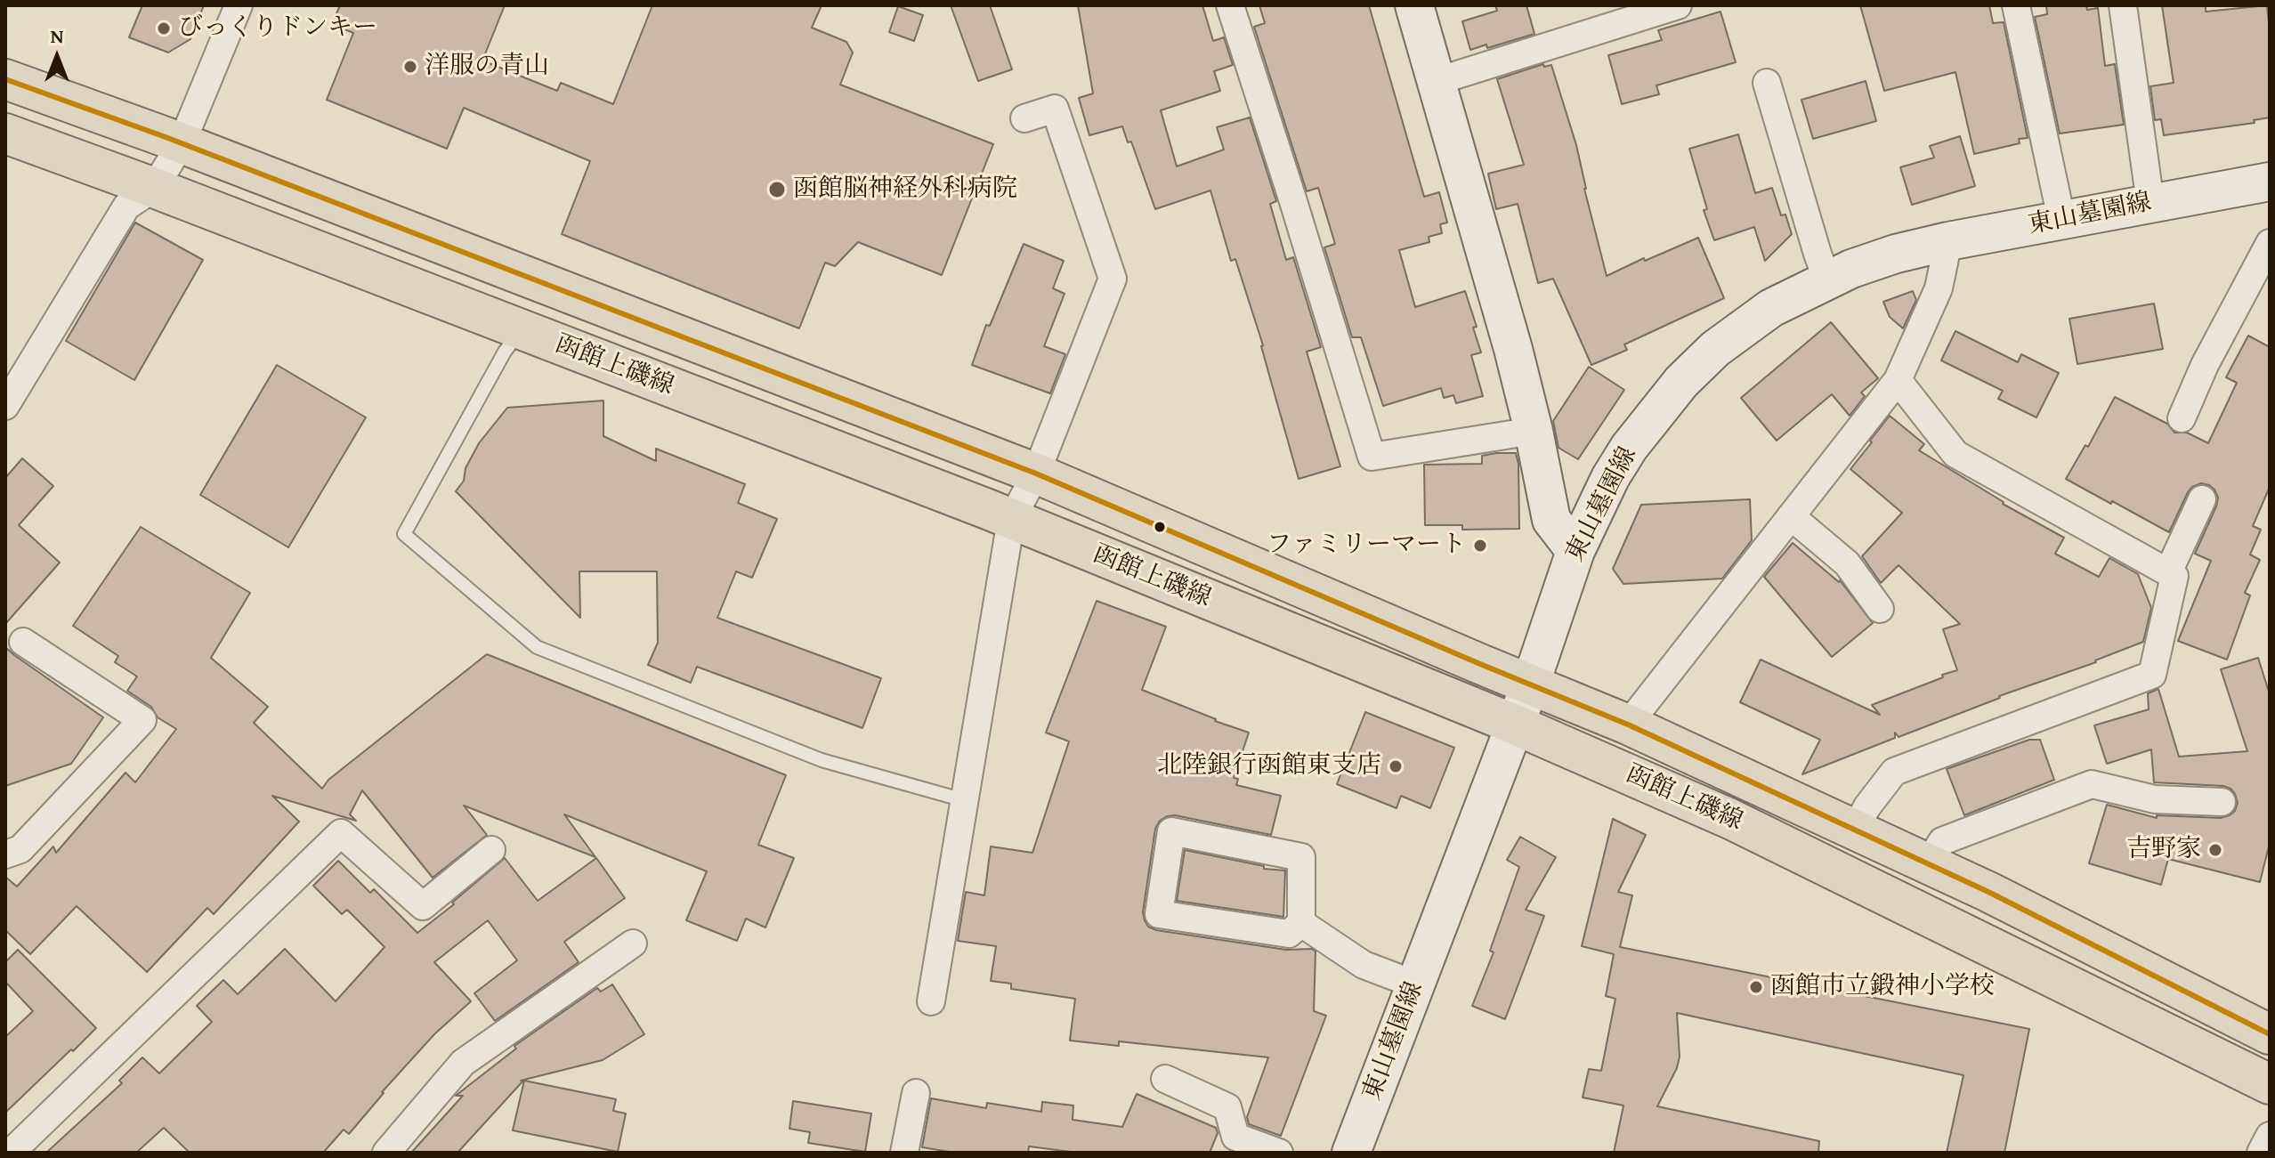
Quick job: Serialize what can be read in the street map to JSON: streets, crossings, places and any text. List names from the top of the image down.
{
  "streets": {
    "main road": ["函館上磯線"],
    "street": ["東山墓園線"]
  },
  "crossings": [
    ["東山墓園線", "函館上磯線"]
  ],
  "places": [
    "びっくりドンキー",
    "洋服の青山",
    "函館脳神経外科病院",
    "ファミリーマート",
    "北陸銀行函館東支店",
    "吉野家",
    "函館市立鍛神小学校"
  ],
  "north": "top"
}
